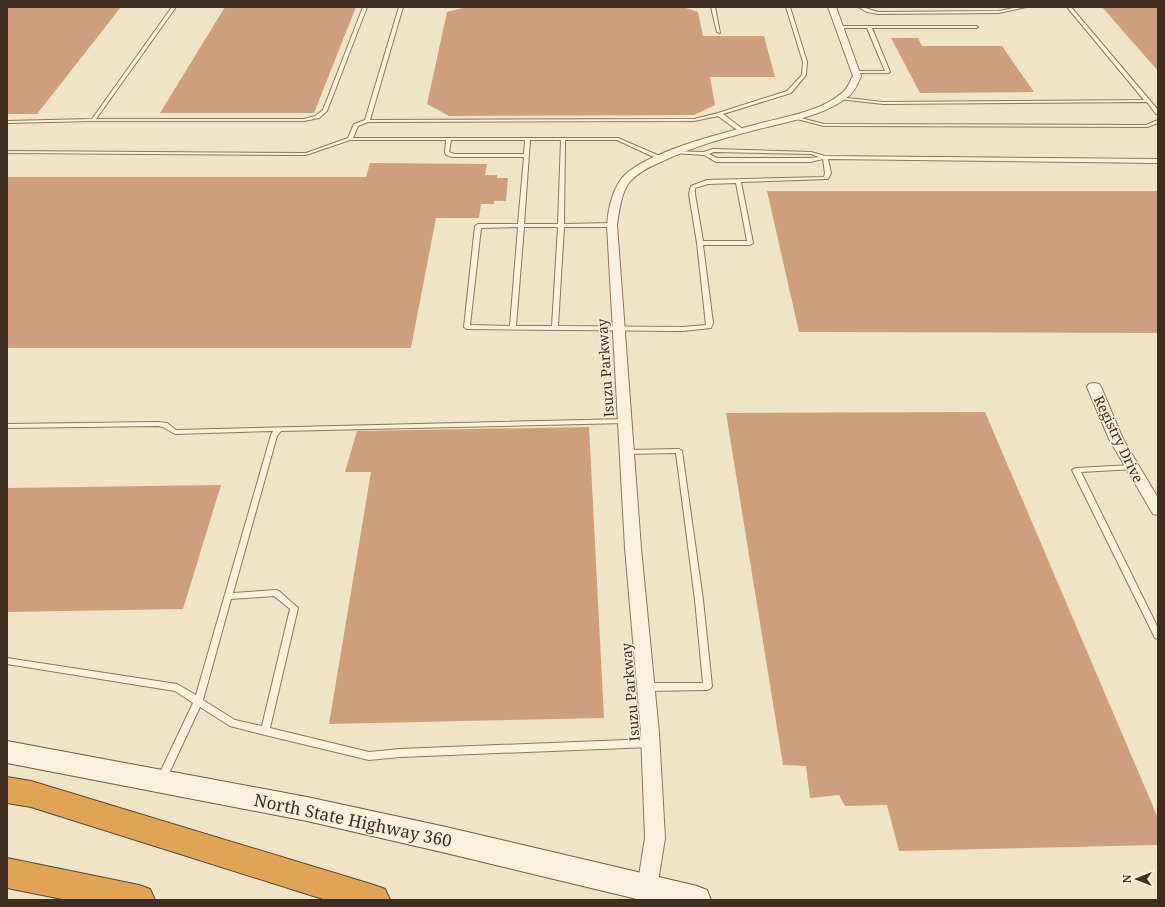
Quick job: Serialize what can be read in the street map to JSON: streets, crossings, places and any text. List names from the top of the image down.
{
  "streets": {
    "main road": ["North State Highway 360"],
    "street": ["Isuzu Parkway", "Registry Drive"]
  },
  "crossings": [
    ["Isuzu Parkway", "North State Highway 360"]
  ],
  "north": "left"
}
